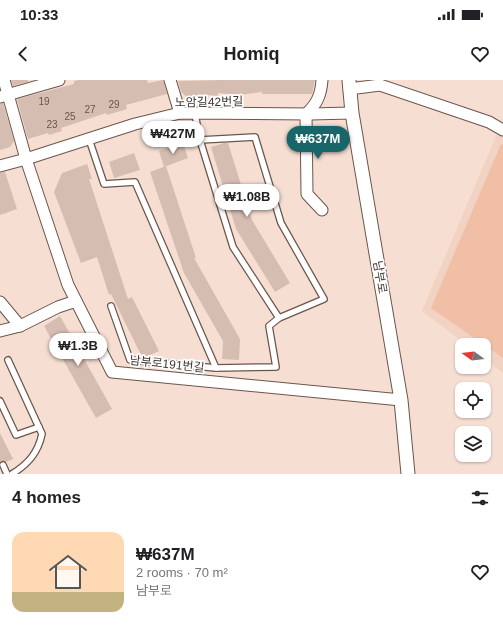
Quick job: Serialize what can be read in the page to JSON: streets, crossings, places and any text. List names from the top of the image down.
{
  "streets": {
    "street": ["노암길42번길", "남부로", "남부로191번길"]
  },
  "crossings": [
    ["노암길42번길", "남부로"],
    ["노암길42번길", "남부로191번길"],
    ["남부로", "남부로191번길"]
  ],
  "house_numbers": [
    "19",
    "29",
    "27",
    "25",
    "23"
  ],
  "north": "left",
  "page": {
    "status": "10:33",
    "header": "Homiq",
    "price": [
      "₩427M",
      "₩637M",
      "₩1.08B",
      "₩1.3B"
    ],
    "heading": "4 homes",
    "list": [
      {
        "name": "₩637M",
        "note": "2 rooms · 70 m² · 남부로"
      }
    ]
  }
}
